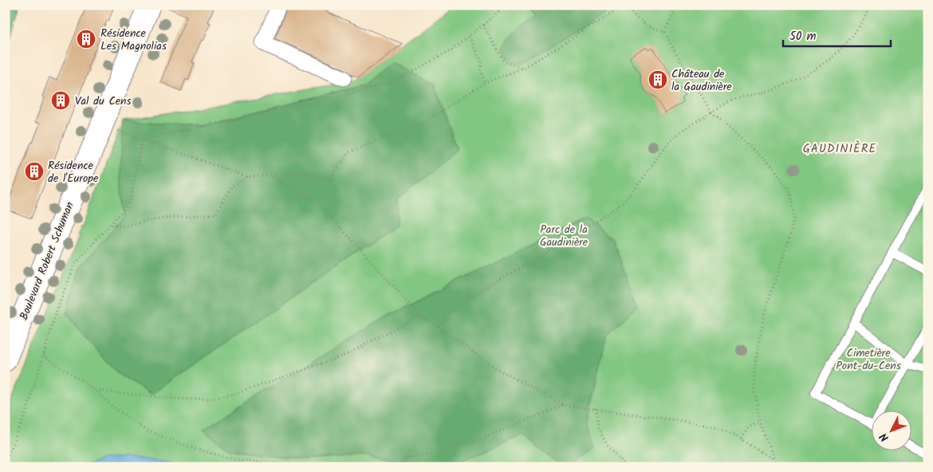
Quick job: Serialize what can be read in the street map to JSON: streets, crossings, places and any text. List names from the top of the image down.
{
  "streets": {
    "main road": ["Boulevard Robert Schuman"]
  },
  "districts": ["GAUDINIÈRE"],
  "parks": ["Parc de la Gaudinière", "Cimetière Pont-du-Cens"],
  "places": {
    "building": [
      "Résidence Les Magnolias",
      "Château de la Gaudinière",
      "Val du Cens",
      "Résidence de l'Europe"
    ]
  },
  "scale_bar": "50 m",
  "north": "bottom left"
}
